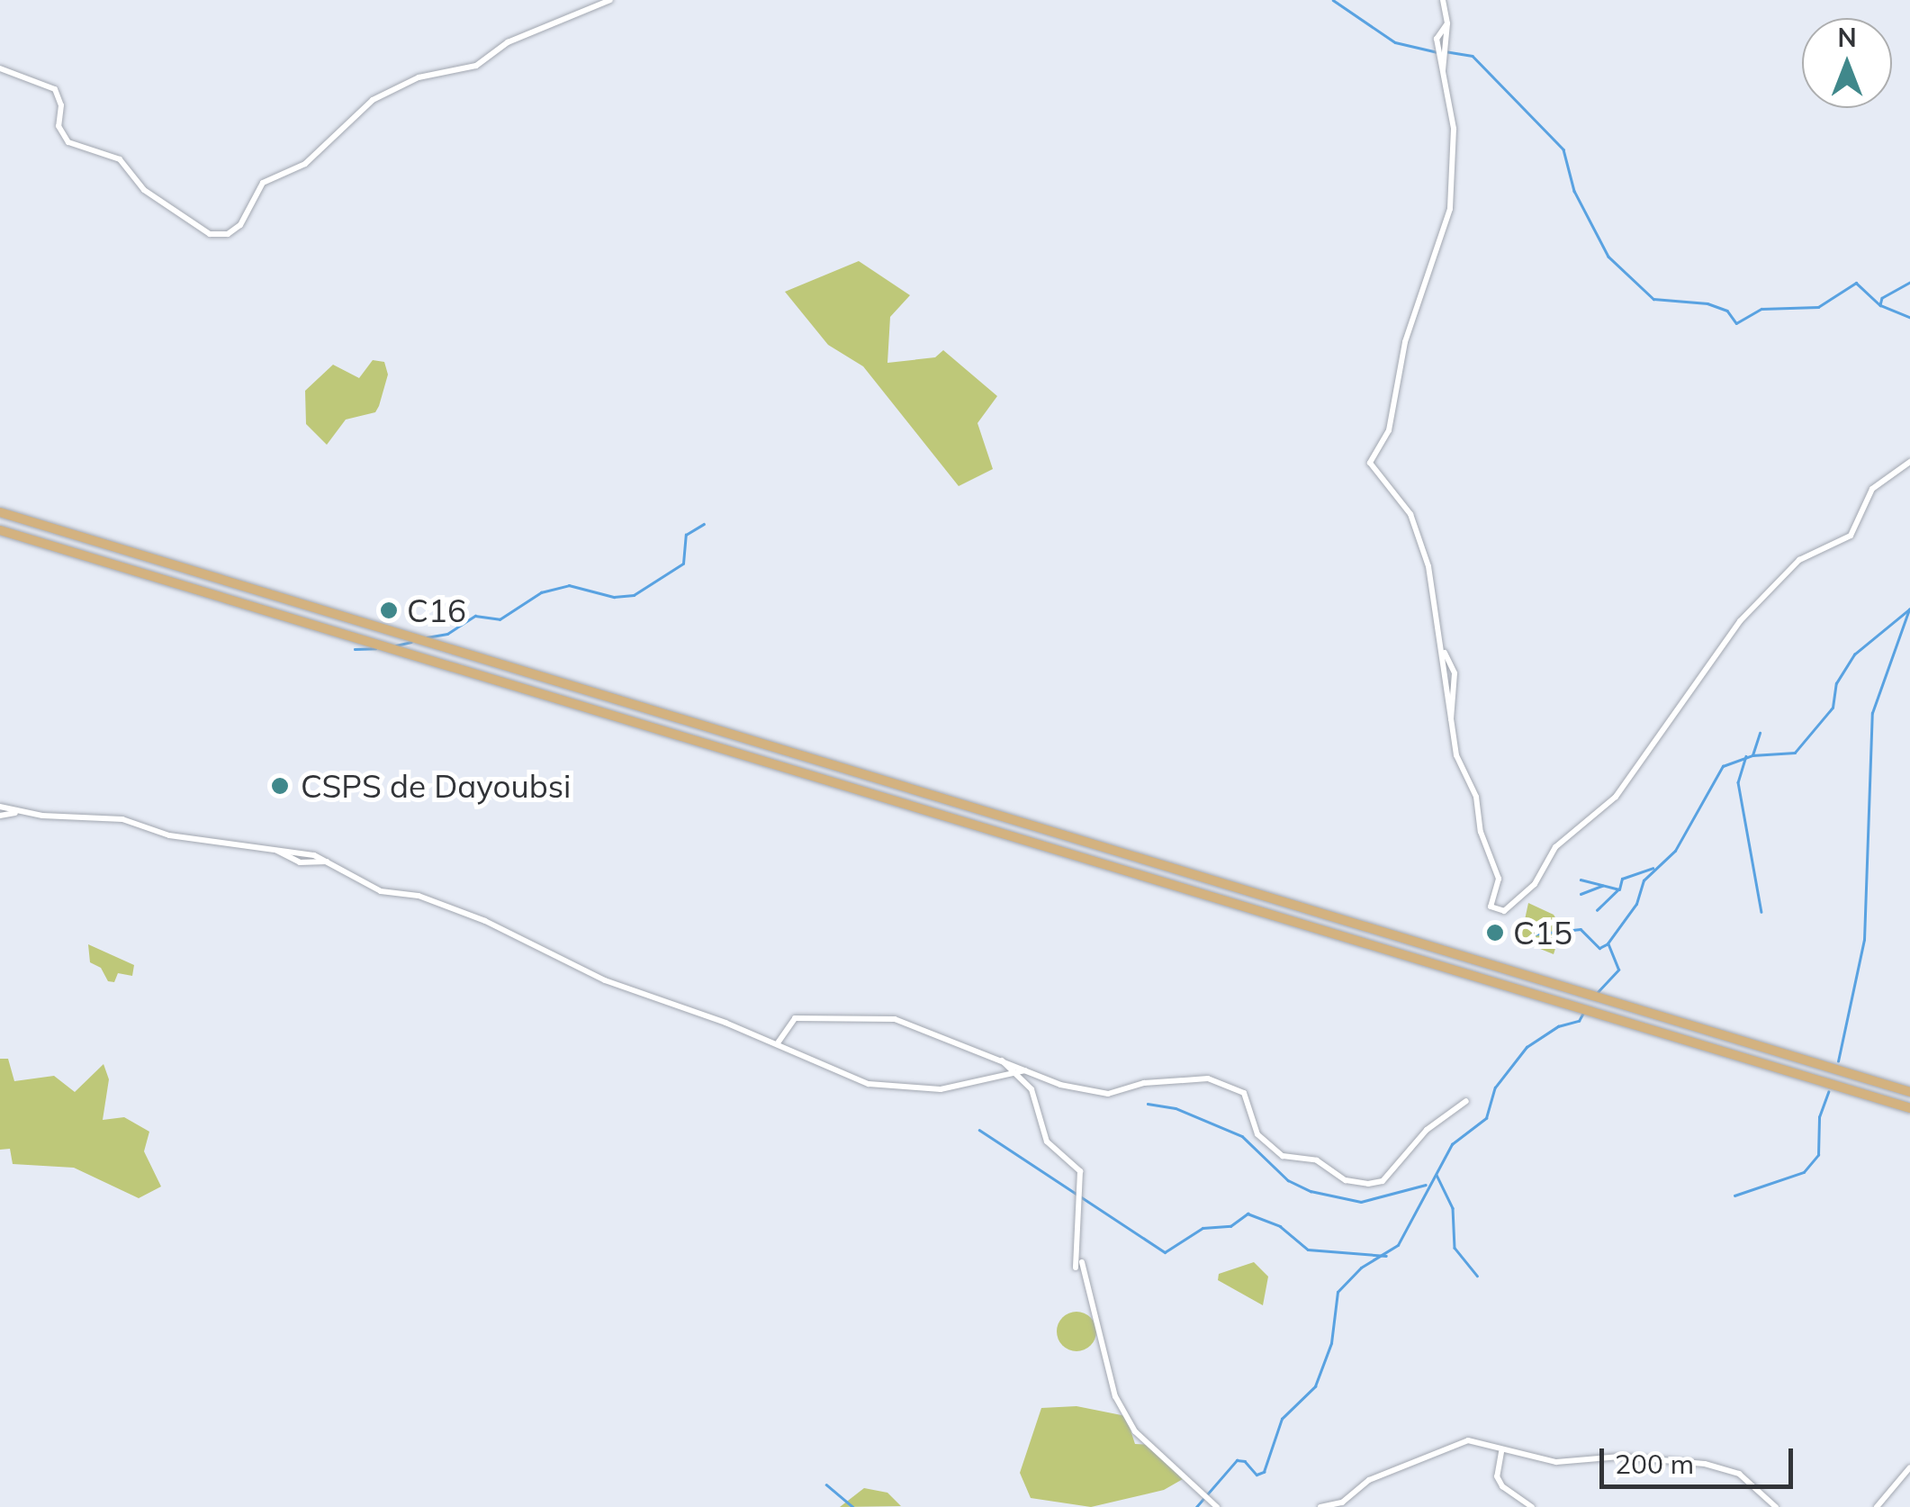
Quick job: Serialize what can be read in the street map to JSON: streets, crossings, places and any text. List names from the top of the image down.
{
  "places": ["C16", "CSPS de Dayoubsi", "C15"],
  "scale_bar": "200 m",
  "north": "top"
}
